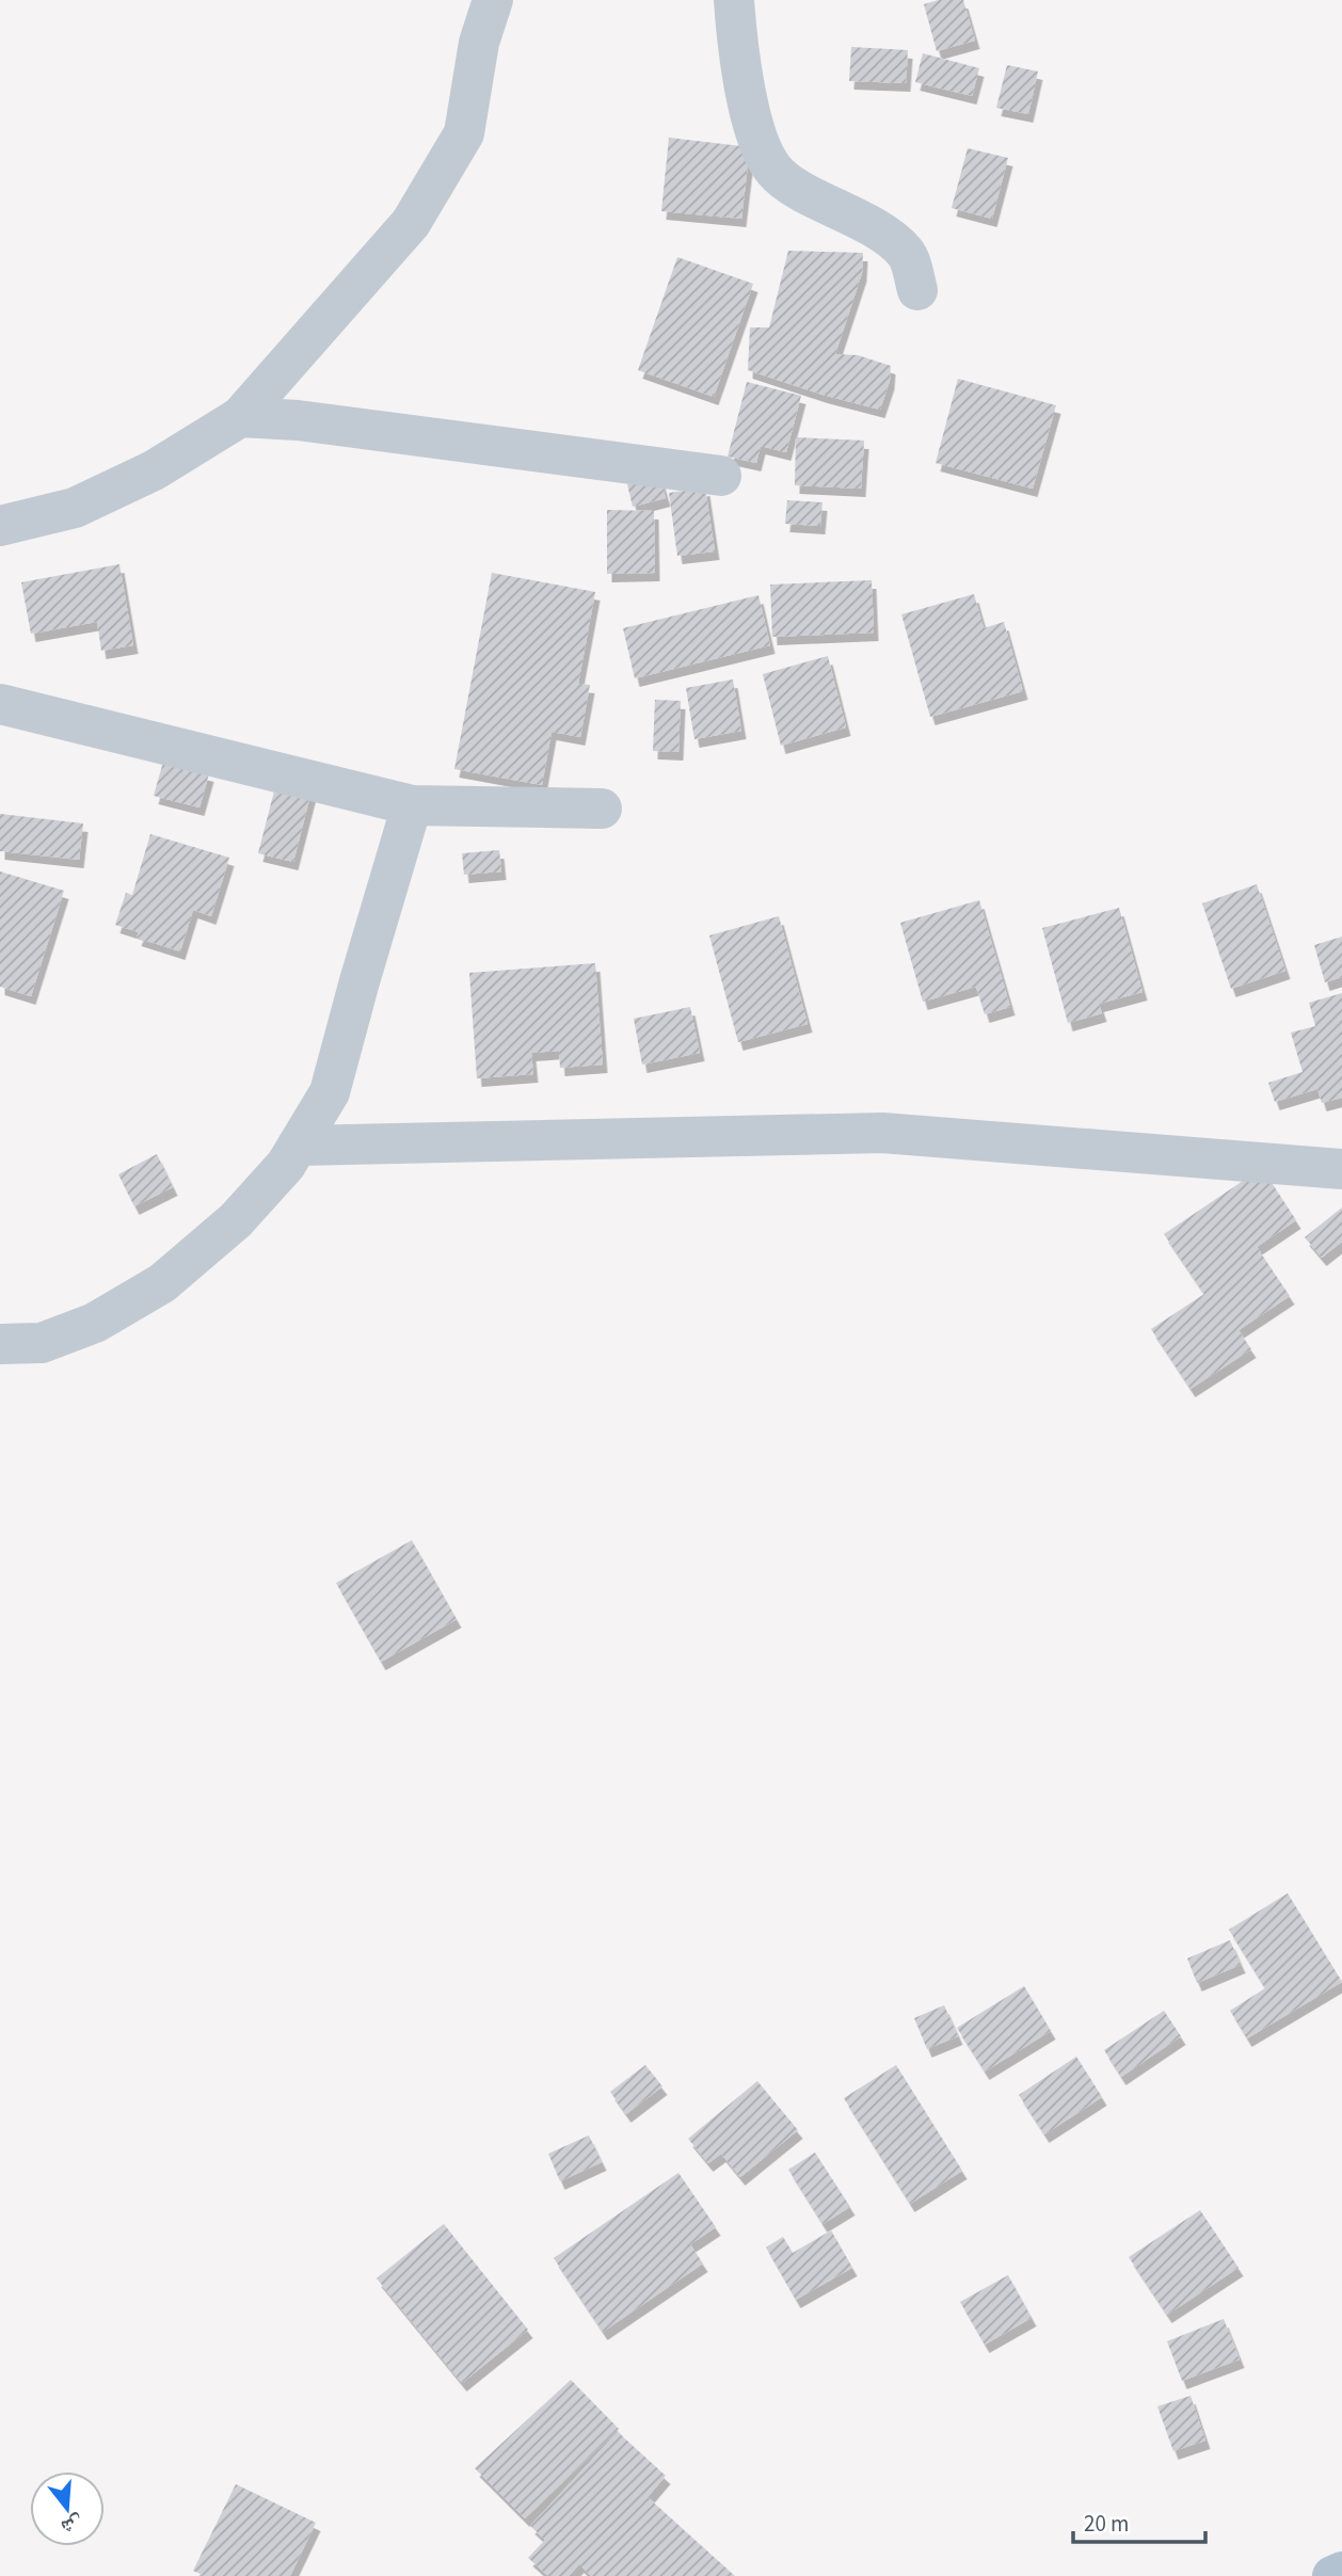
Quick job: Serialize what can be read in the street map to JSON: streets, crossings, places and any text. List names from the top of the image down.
{
  "scale_bar": "20 m",
  "north": "bottom"
}
